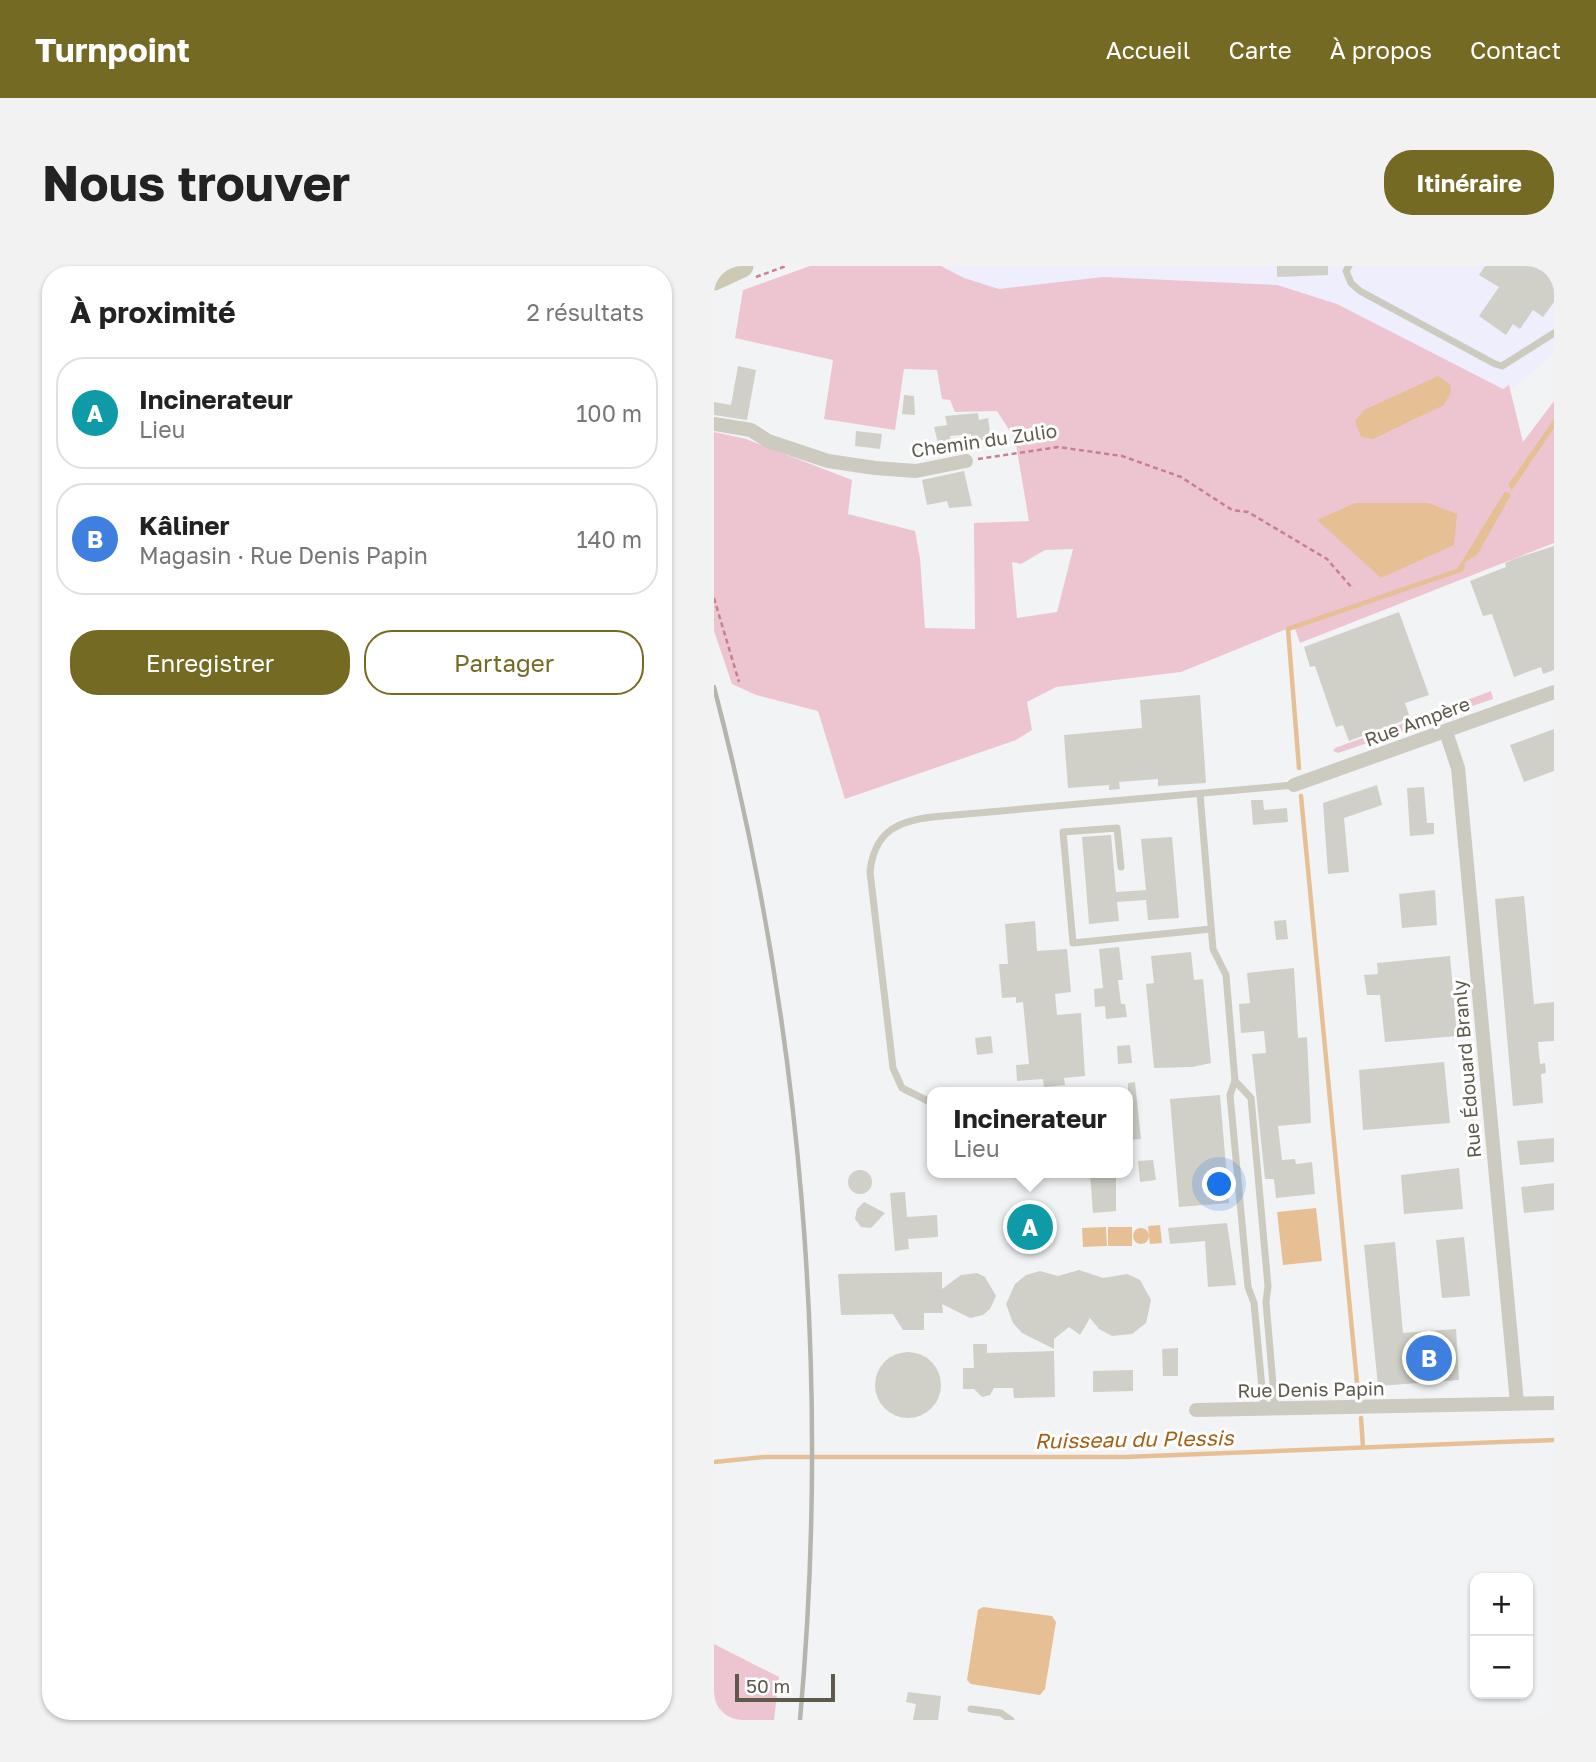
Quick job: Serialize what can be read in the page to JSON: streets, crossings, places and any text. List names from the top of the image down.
{
  "streets": {
    "street": [
      "Chemin du Zulio",
      "Rue Ampère",
      "Rue Édouard Branly",
      "Rue Denis Papin"
    ]
  },
  "crossings": [
    ["Rue Ampère", "Rue Édouard Branly"],
    ["Rue Édouard Branly", "Rue Denis Papin"]
  ],
  "water": ["Ruisseau du Plessis"],
  "scale_bar": "50 m",
  "page": {
    "header": "Turnpoint",
    "nav": [
      "Accueil",
      "Carte",
      "À propos",
      "Contact"
    ],
    "buttons": [
      "Itinéraire",
      ["Enregistrer", "Partager"]
    ],
    "title": "Nous trouver",
    "heading": ["À proximité", "2 résultats"],
    "list": [
      {
        "mark": "A",
        "name": "Incinerateur",
        "note": "Lieu",
        "value": "100 m"
      },
      {
        "mark": "B",
        "name": "Kâliner",
        "note": "Magasin · Rue Denis Papin",
        "value": "140 m"
      }
    ],
    "popup": ["Incinerateur", "Lieu"],
    "pins": ["A", "B"],
    "map_buttons": ["+", "−"],
    "scale": "50 m"
  }
}
